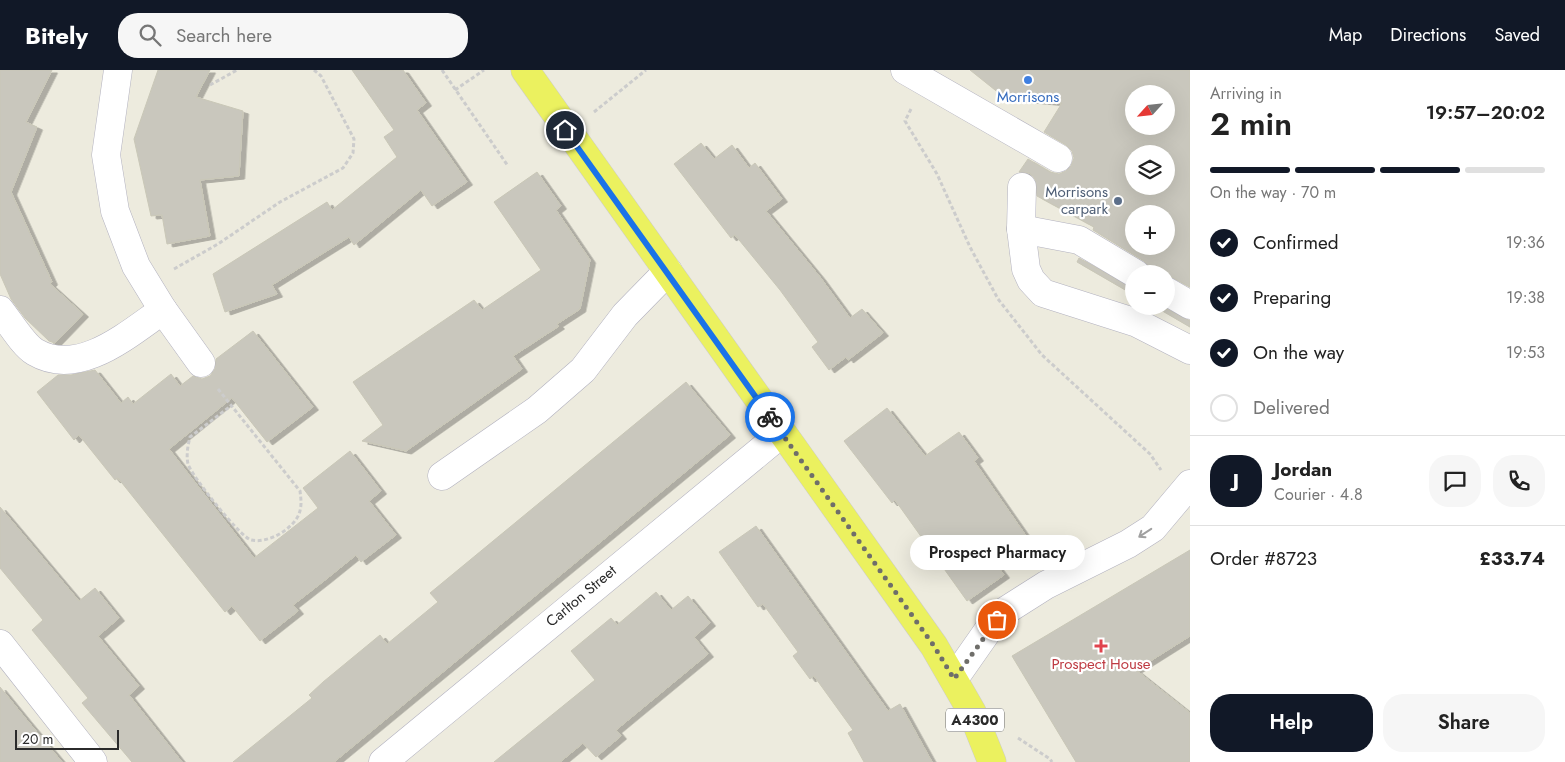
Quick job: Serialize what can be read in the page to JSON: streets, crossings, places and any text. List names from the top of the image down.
{
  "streets": {
    "main road": ["A4300"],
    "street": ["Carlton Street"]
  },
  "crossings": [
    ["Carlton Street", "A4300"]
  ],
  "places": {
    "other": ["Morrisons", "Morrisons carpark", "Prospect Pharmacy"],
    "health": ["Prospect House"]
  },
  "scale_bar": "20 m",
  "north": "bottom left",
  "page": {
    "header": "Bitely",
    "search": "Search here",
    "nav": ["Map", "Directions", "Saved"],
    "heading": ["2 min", "Arriving in", "19:57–20:02"],
    "panel": [
      "Jordan",
      "Courier · 4.8",
      "Order #8723",
      "£33.74"
    ],
    "map_buttons": ["+", "−"],
    "bar": "On the way · 70 m",
    "list": [
      ["Confirmed", "19:36"],
      ["Preparing", "19:38"],
      ["On the way", "19:53"],
      "Delivered"
    ],
    "round": "J",
    "bubble": "Prospect Pharmacy",
    "buttons": ["Help", "Share"],
    "scale": "20 m"
  }
}
